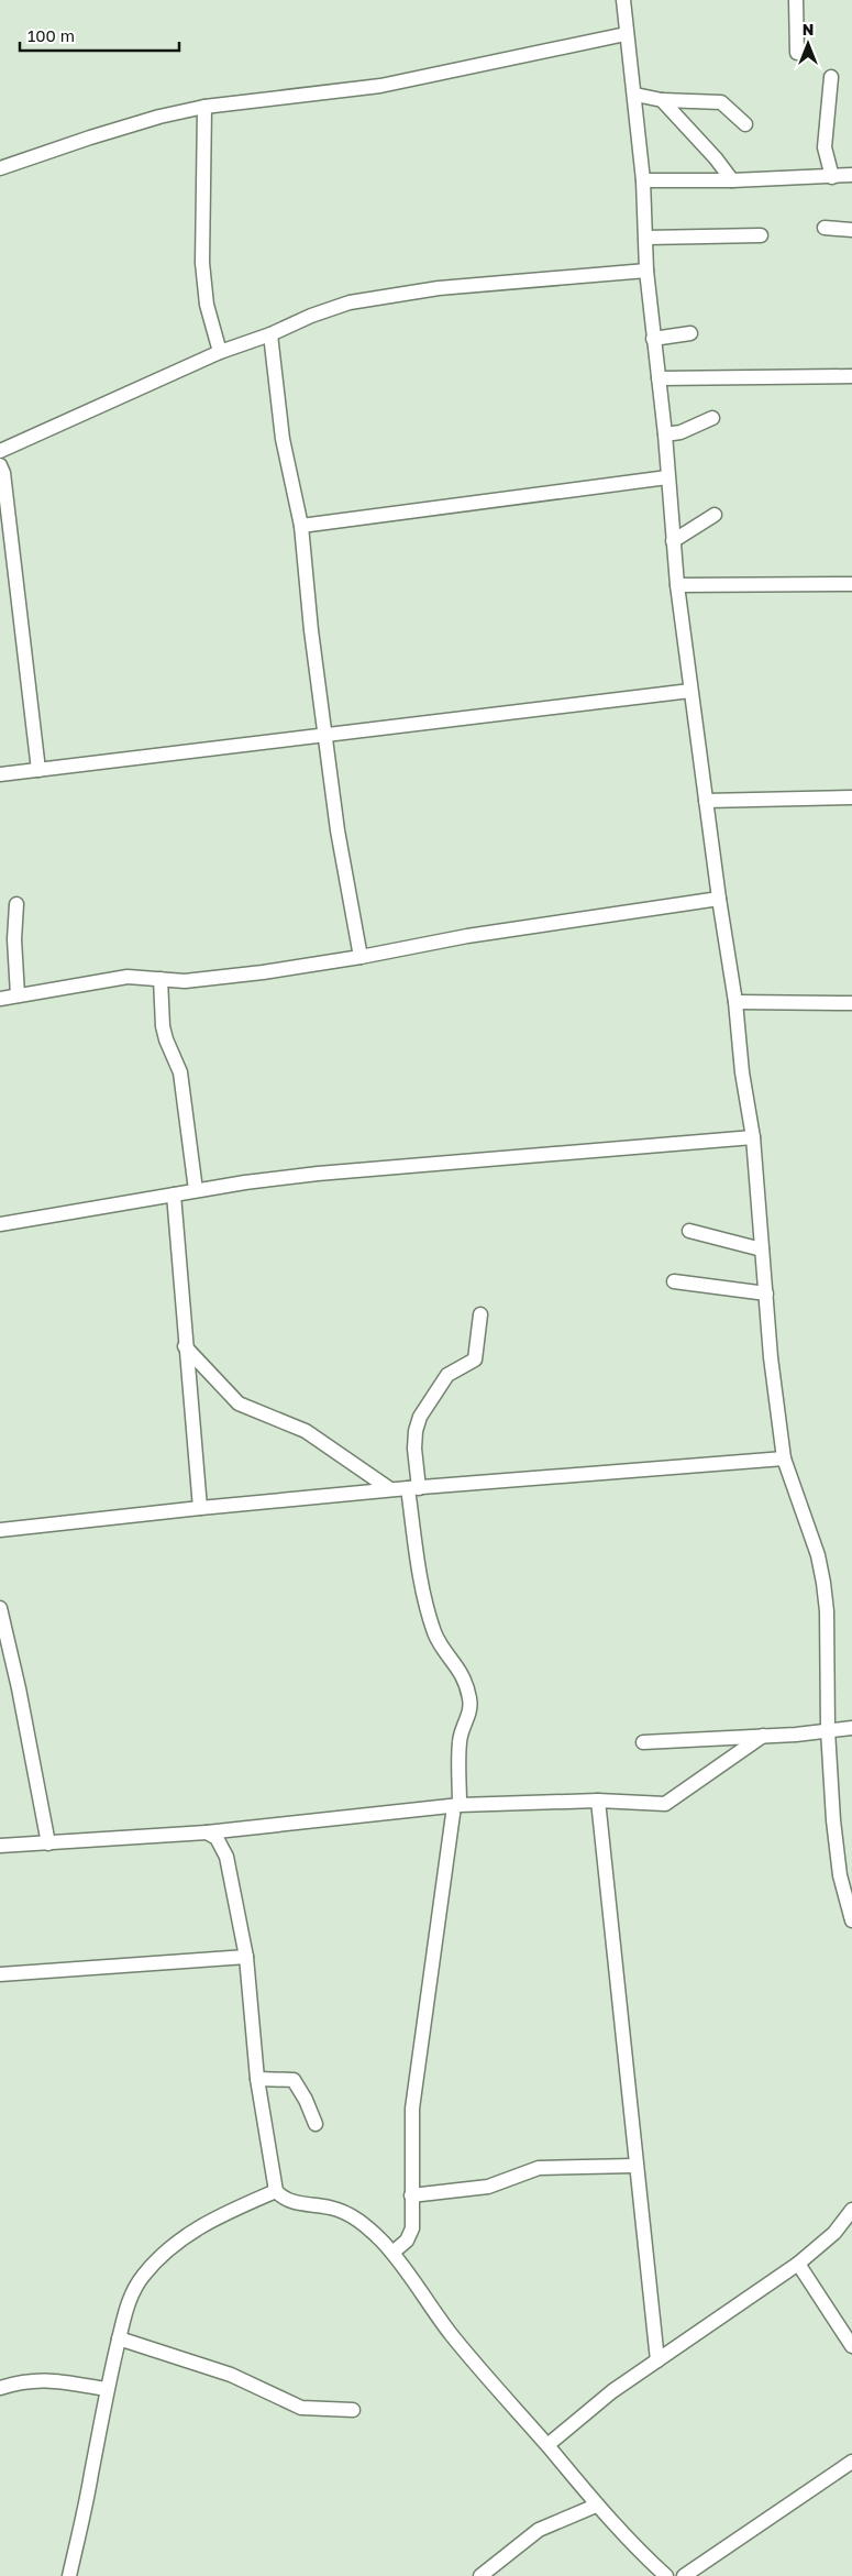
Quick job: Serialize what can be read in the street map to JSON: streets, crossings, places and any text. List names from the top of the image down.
{
  "scale_bar": "100 m",
  "north": "top"
}
